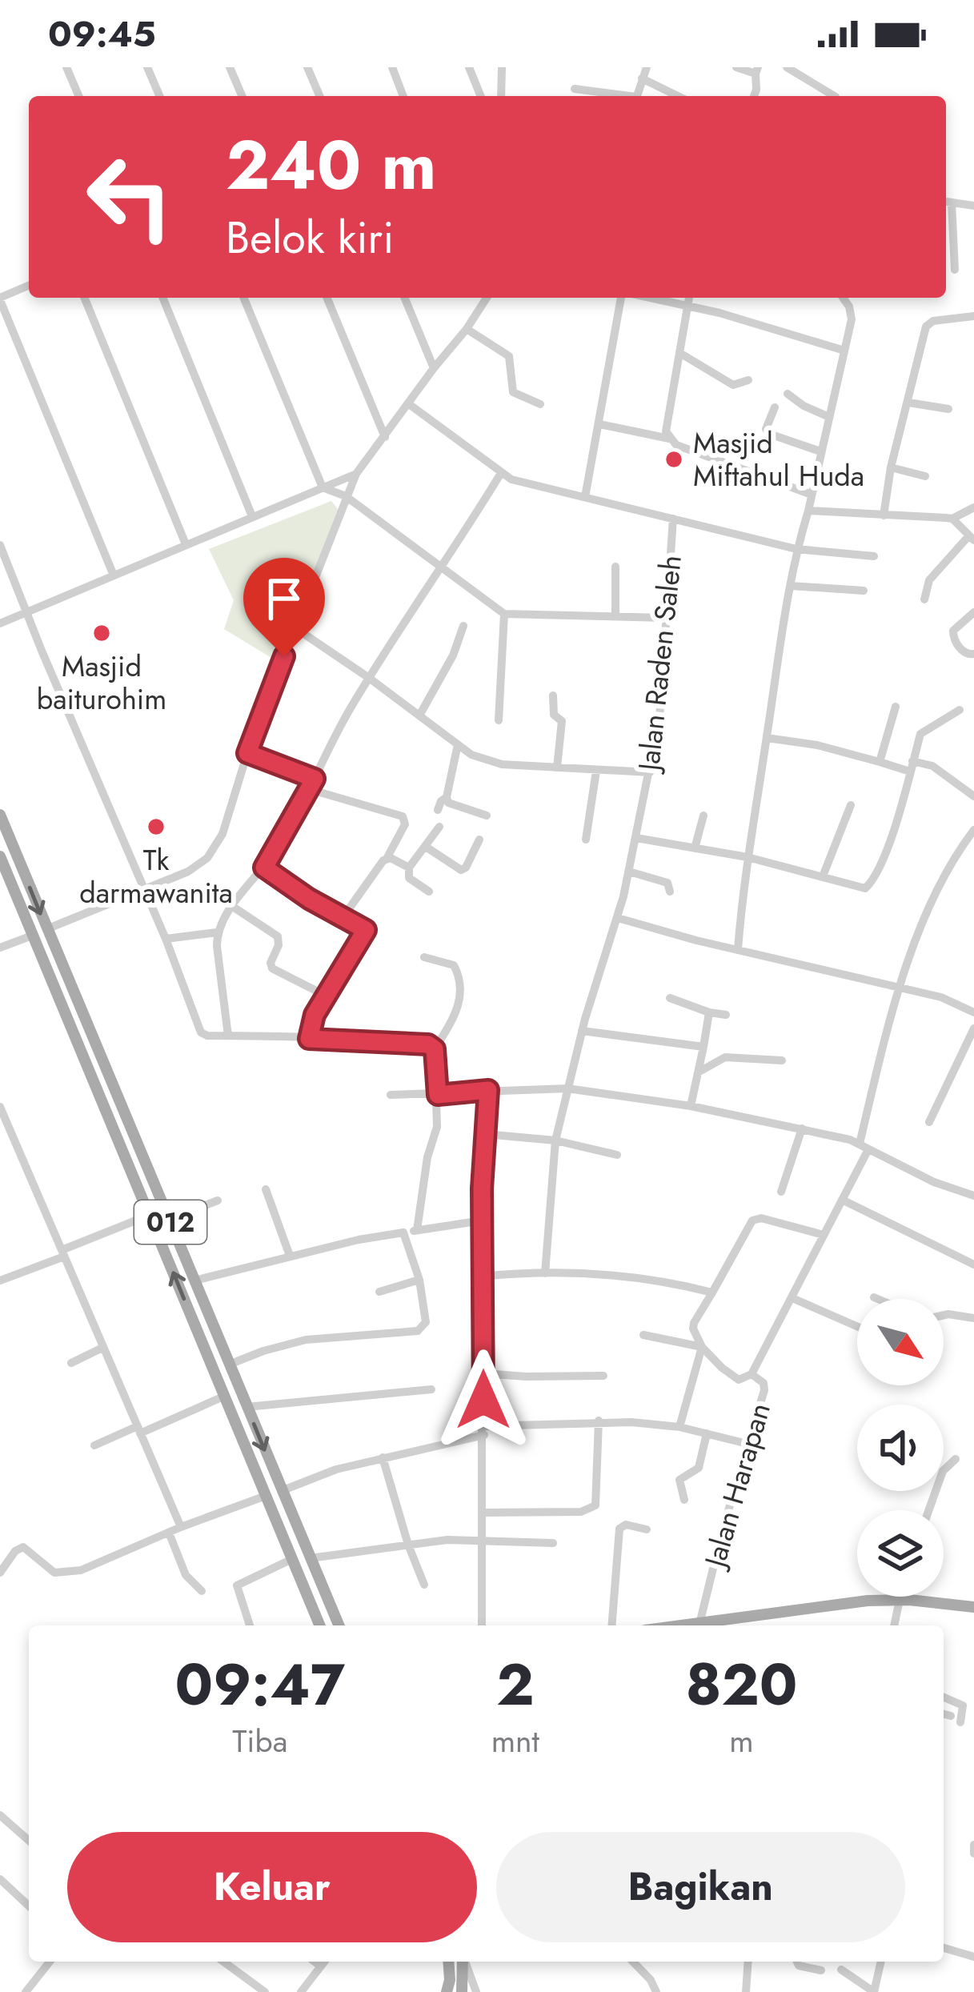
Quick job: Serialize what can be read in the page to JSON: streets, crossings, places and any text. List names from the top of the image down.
{
  "streets": {
    "main road": ["012"],
    "street": ["Jalan Raden Saleh", "Jalan Harapan"]
  },
  "places": ["Masjid Miftahul Huda", "Masjid baiturohim", "Tk darmawanita"],
  "north": "bottom right",
  "page": {
    "status": "09:45",
    "turn": ["240 m", "Belok kiri"],
    "eta": [
      "09:47",
      "Tiba",
      "2",
      "mnt",
      "820",
      "m"
    ],
    "buttons": ["Keluar", "Bagikan"]
  }
}
